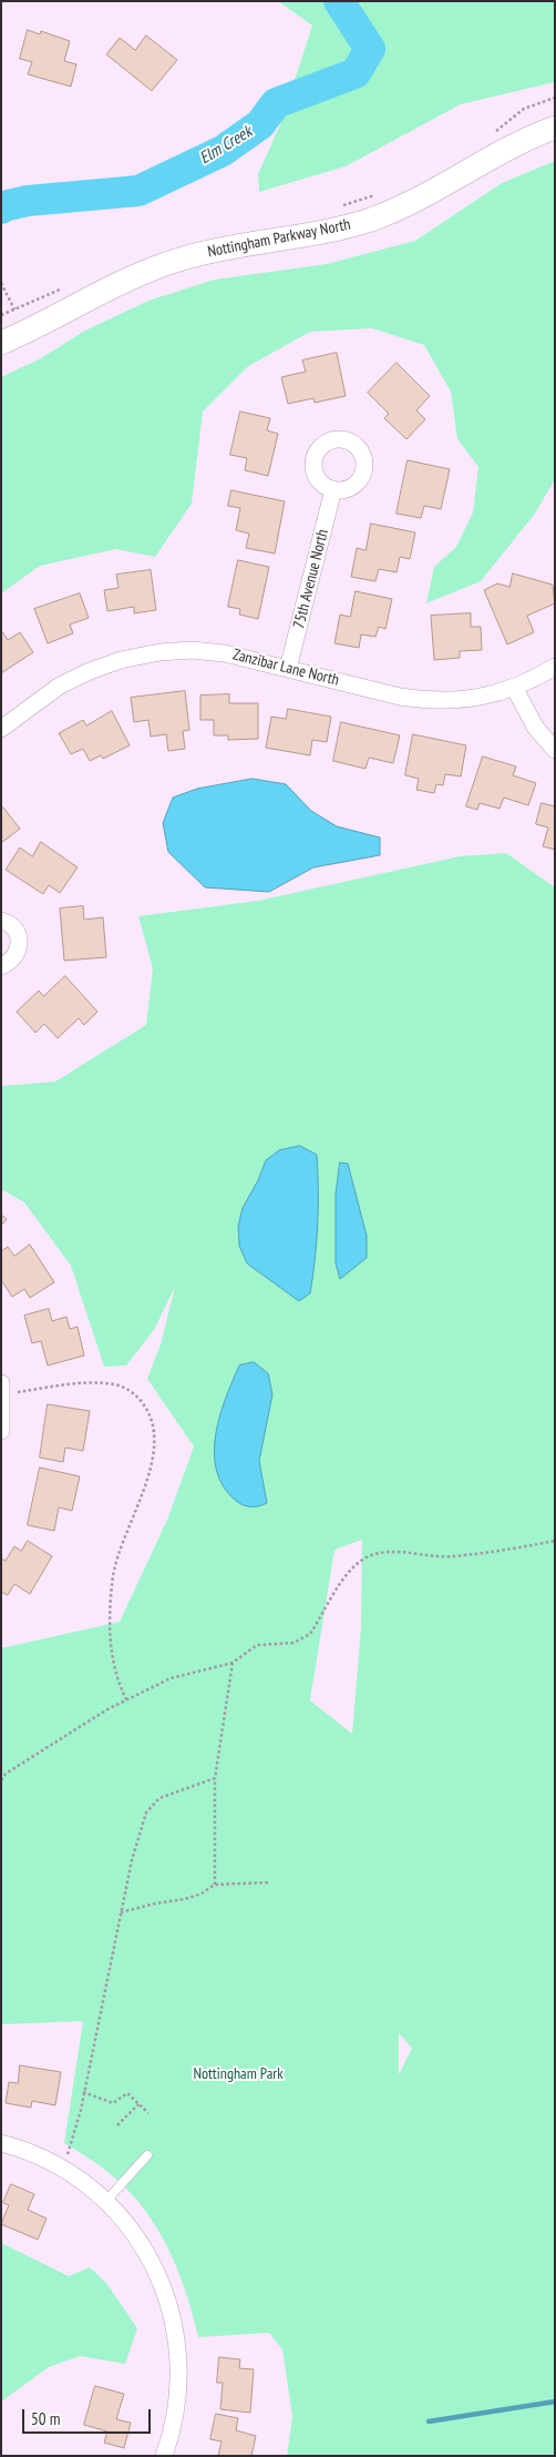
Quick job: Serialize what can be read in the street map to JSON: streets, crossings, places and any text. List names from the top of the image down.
{
  "streets": {
    "street": ["Nottingham Parkway North", "75th Avenue North", "Zanzibar Lane North"]
  },
  "crossings": [
    ["75th Avenue North", "Zanzibar Lane North"]
  ],
  "water": ["Elm Creek"],
  "parks": ["Nottingham Park"],
  "scale_bar": "50 m"
}
